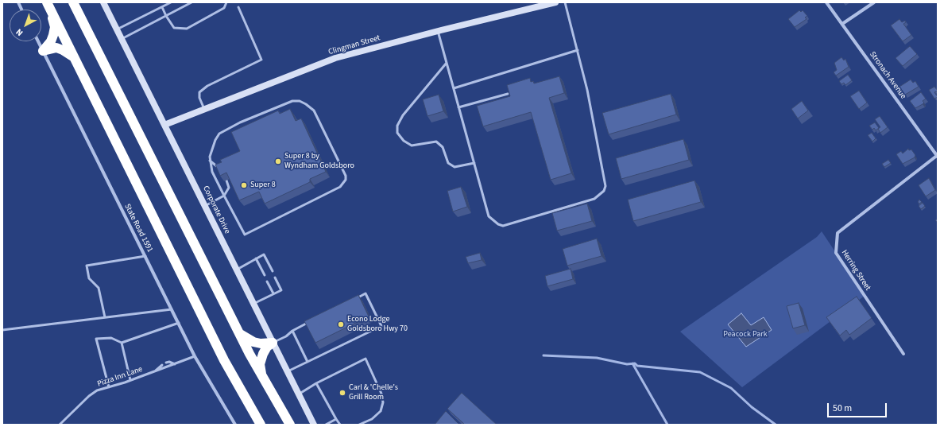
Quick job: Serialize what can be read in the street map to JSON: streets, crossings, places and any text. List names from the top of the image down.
{
  "streets": {
    "street": [
      "Clingman Street",
      "Stronach Avenue",
      "Corporate Drive",
      "State Road 1591",
      "Herring Street"
    ],
    "lane": ["Pizza Inn Lane"]
  },
  "crossings": [
    ["Clingman Street", "Corporate Drive"],
    ["Stronach Avenue", "Herring Street"],
    ["State Road 1591", "Pizza Inn Lane"]
  ],
  "parks": ["Peacock Park"],
  "places": [
    "Super 8 by Wyndham Goldsboro",
    "Super 8",
    "Econo Lodge Goldsboro Hwy 70",
    "Carl & 'Chelle's Grill Room"
  ],
  "scale_bar": "50 m",
  "north": "bottom left"
}
